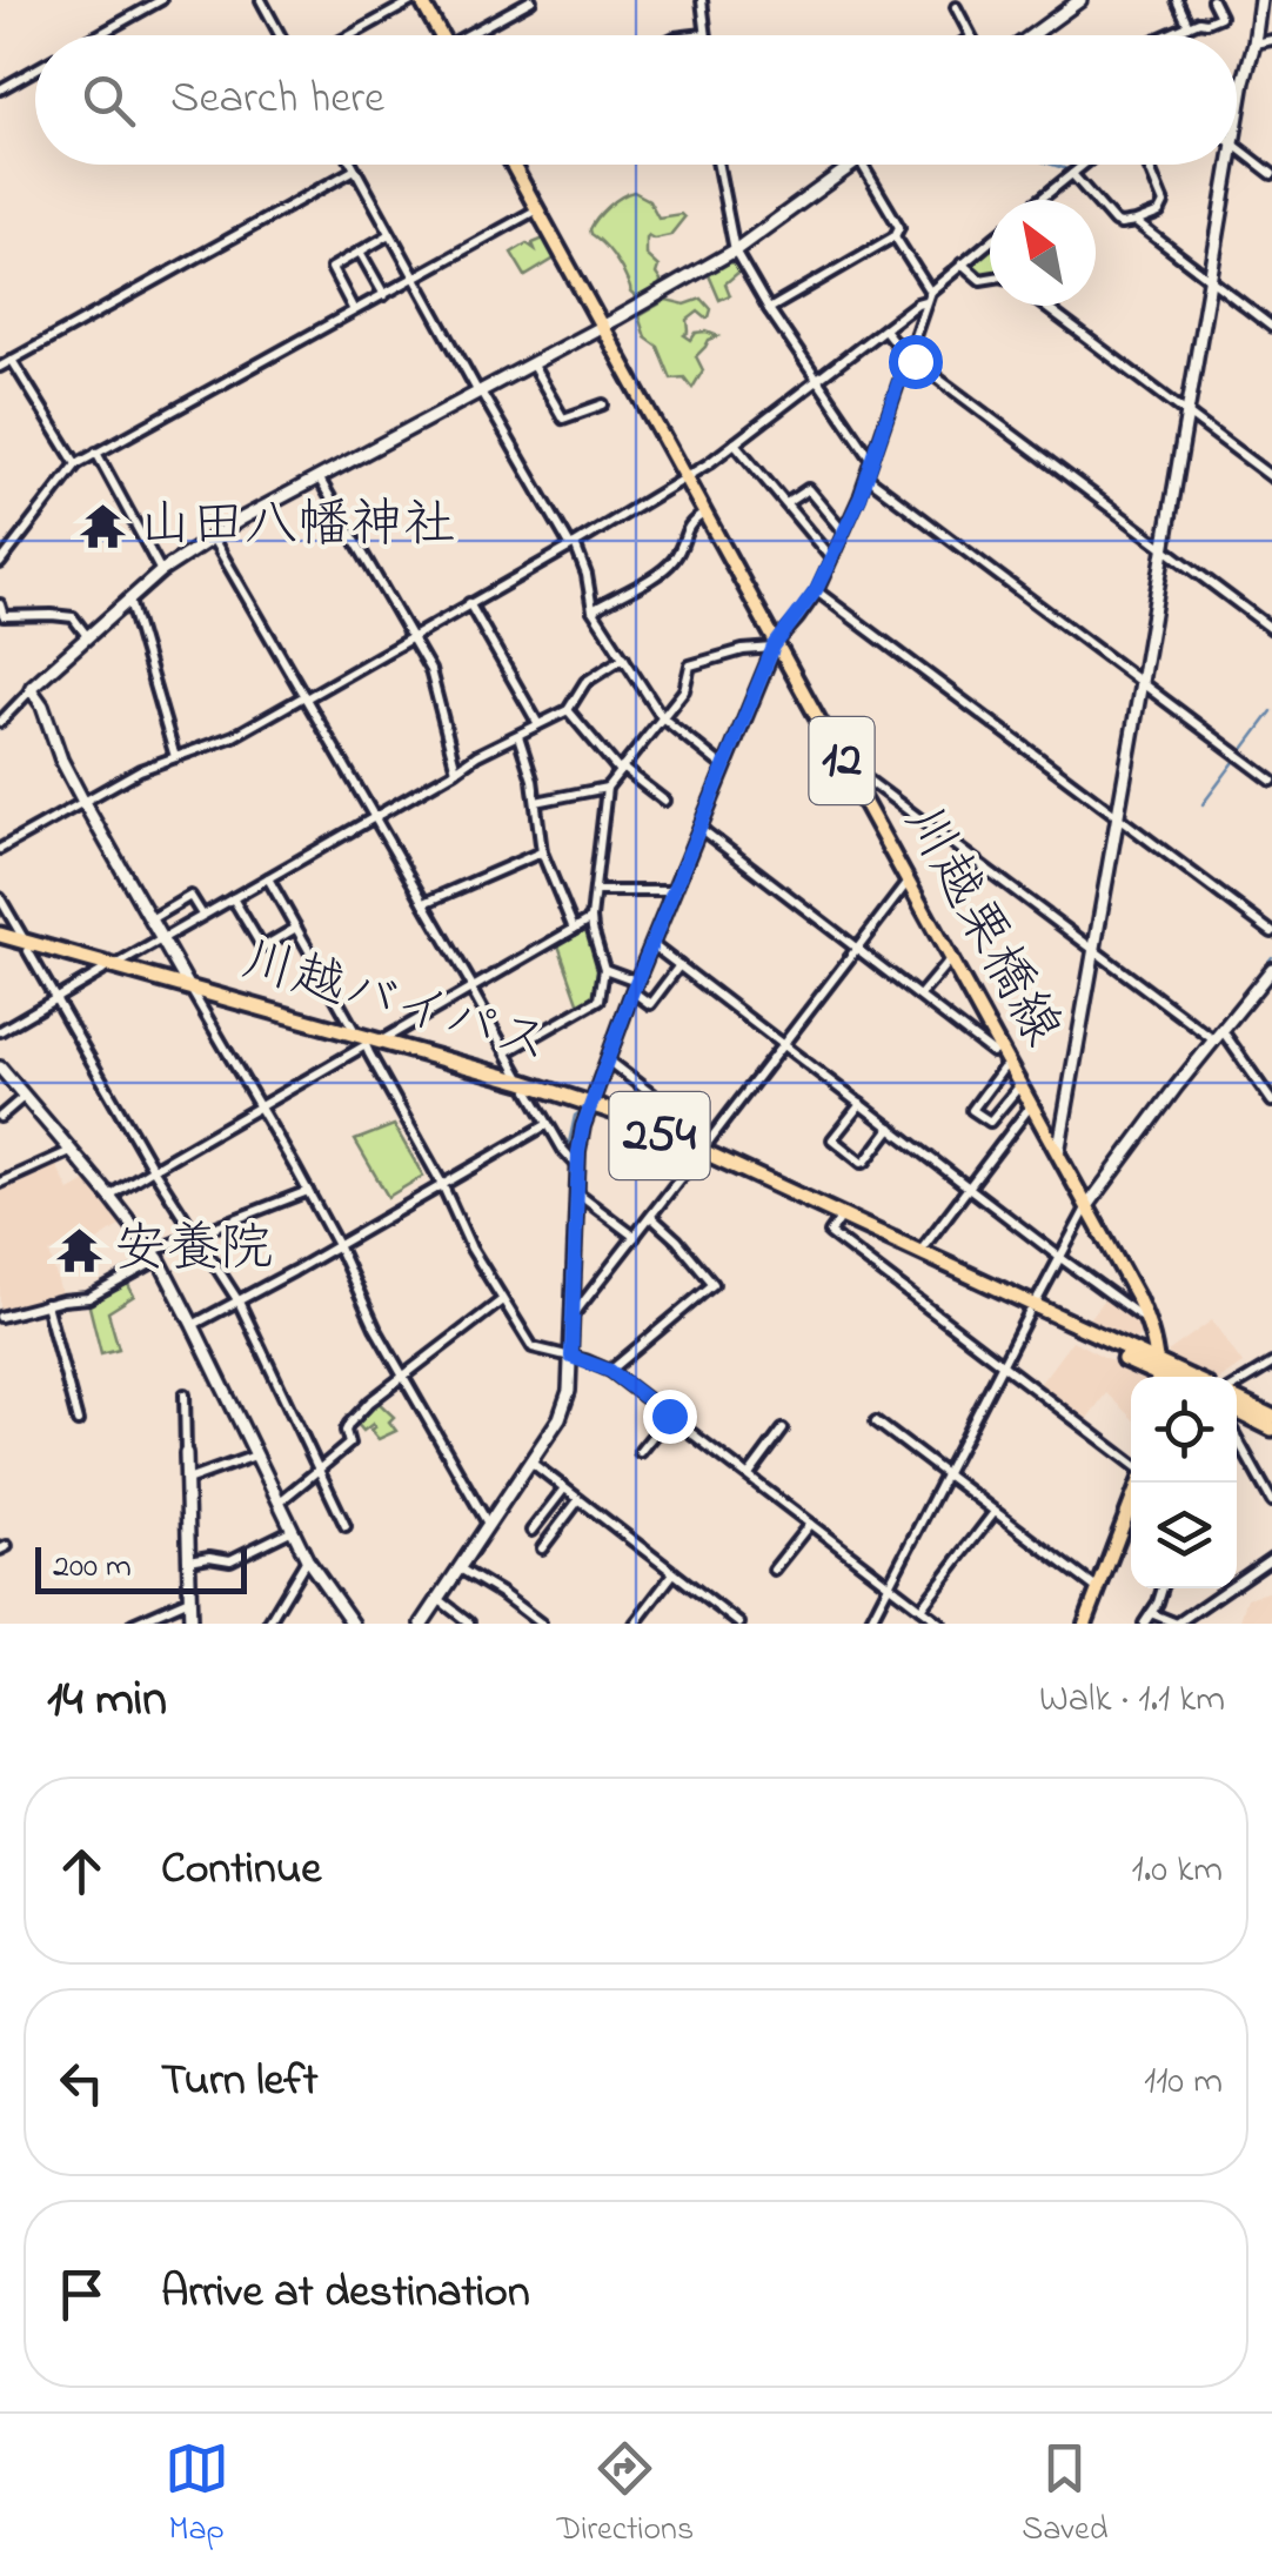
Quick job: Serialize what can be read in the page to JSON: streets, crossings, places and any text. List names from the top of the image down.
{
  "streets": {
    "highway": ["川越バイパス", "254"],
    "main road": ["12", "川越栗橋線"]
  },
  "crossings": [
    ["川越栗橋線", "川越バイパス"]
  ],
  "places": {
    "temple": ["山田八幡神社", "安養院"]
  },
  "scale_bar": "200 m",
  "north": "top left",
  "page": {
    "search": "Search here",
    "scale": "200 m",
    "heading": ["14 min", "Walk · 1.1 km"],
    "list": [
      ["Continue", "1.0 km"],
      ["Turn left", "110 m"],
      "Arrive at destination"
    ],
    "nav": ["Map", "Directions", "Saved"]
  }
}
